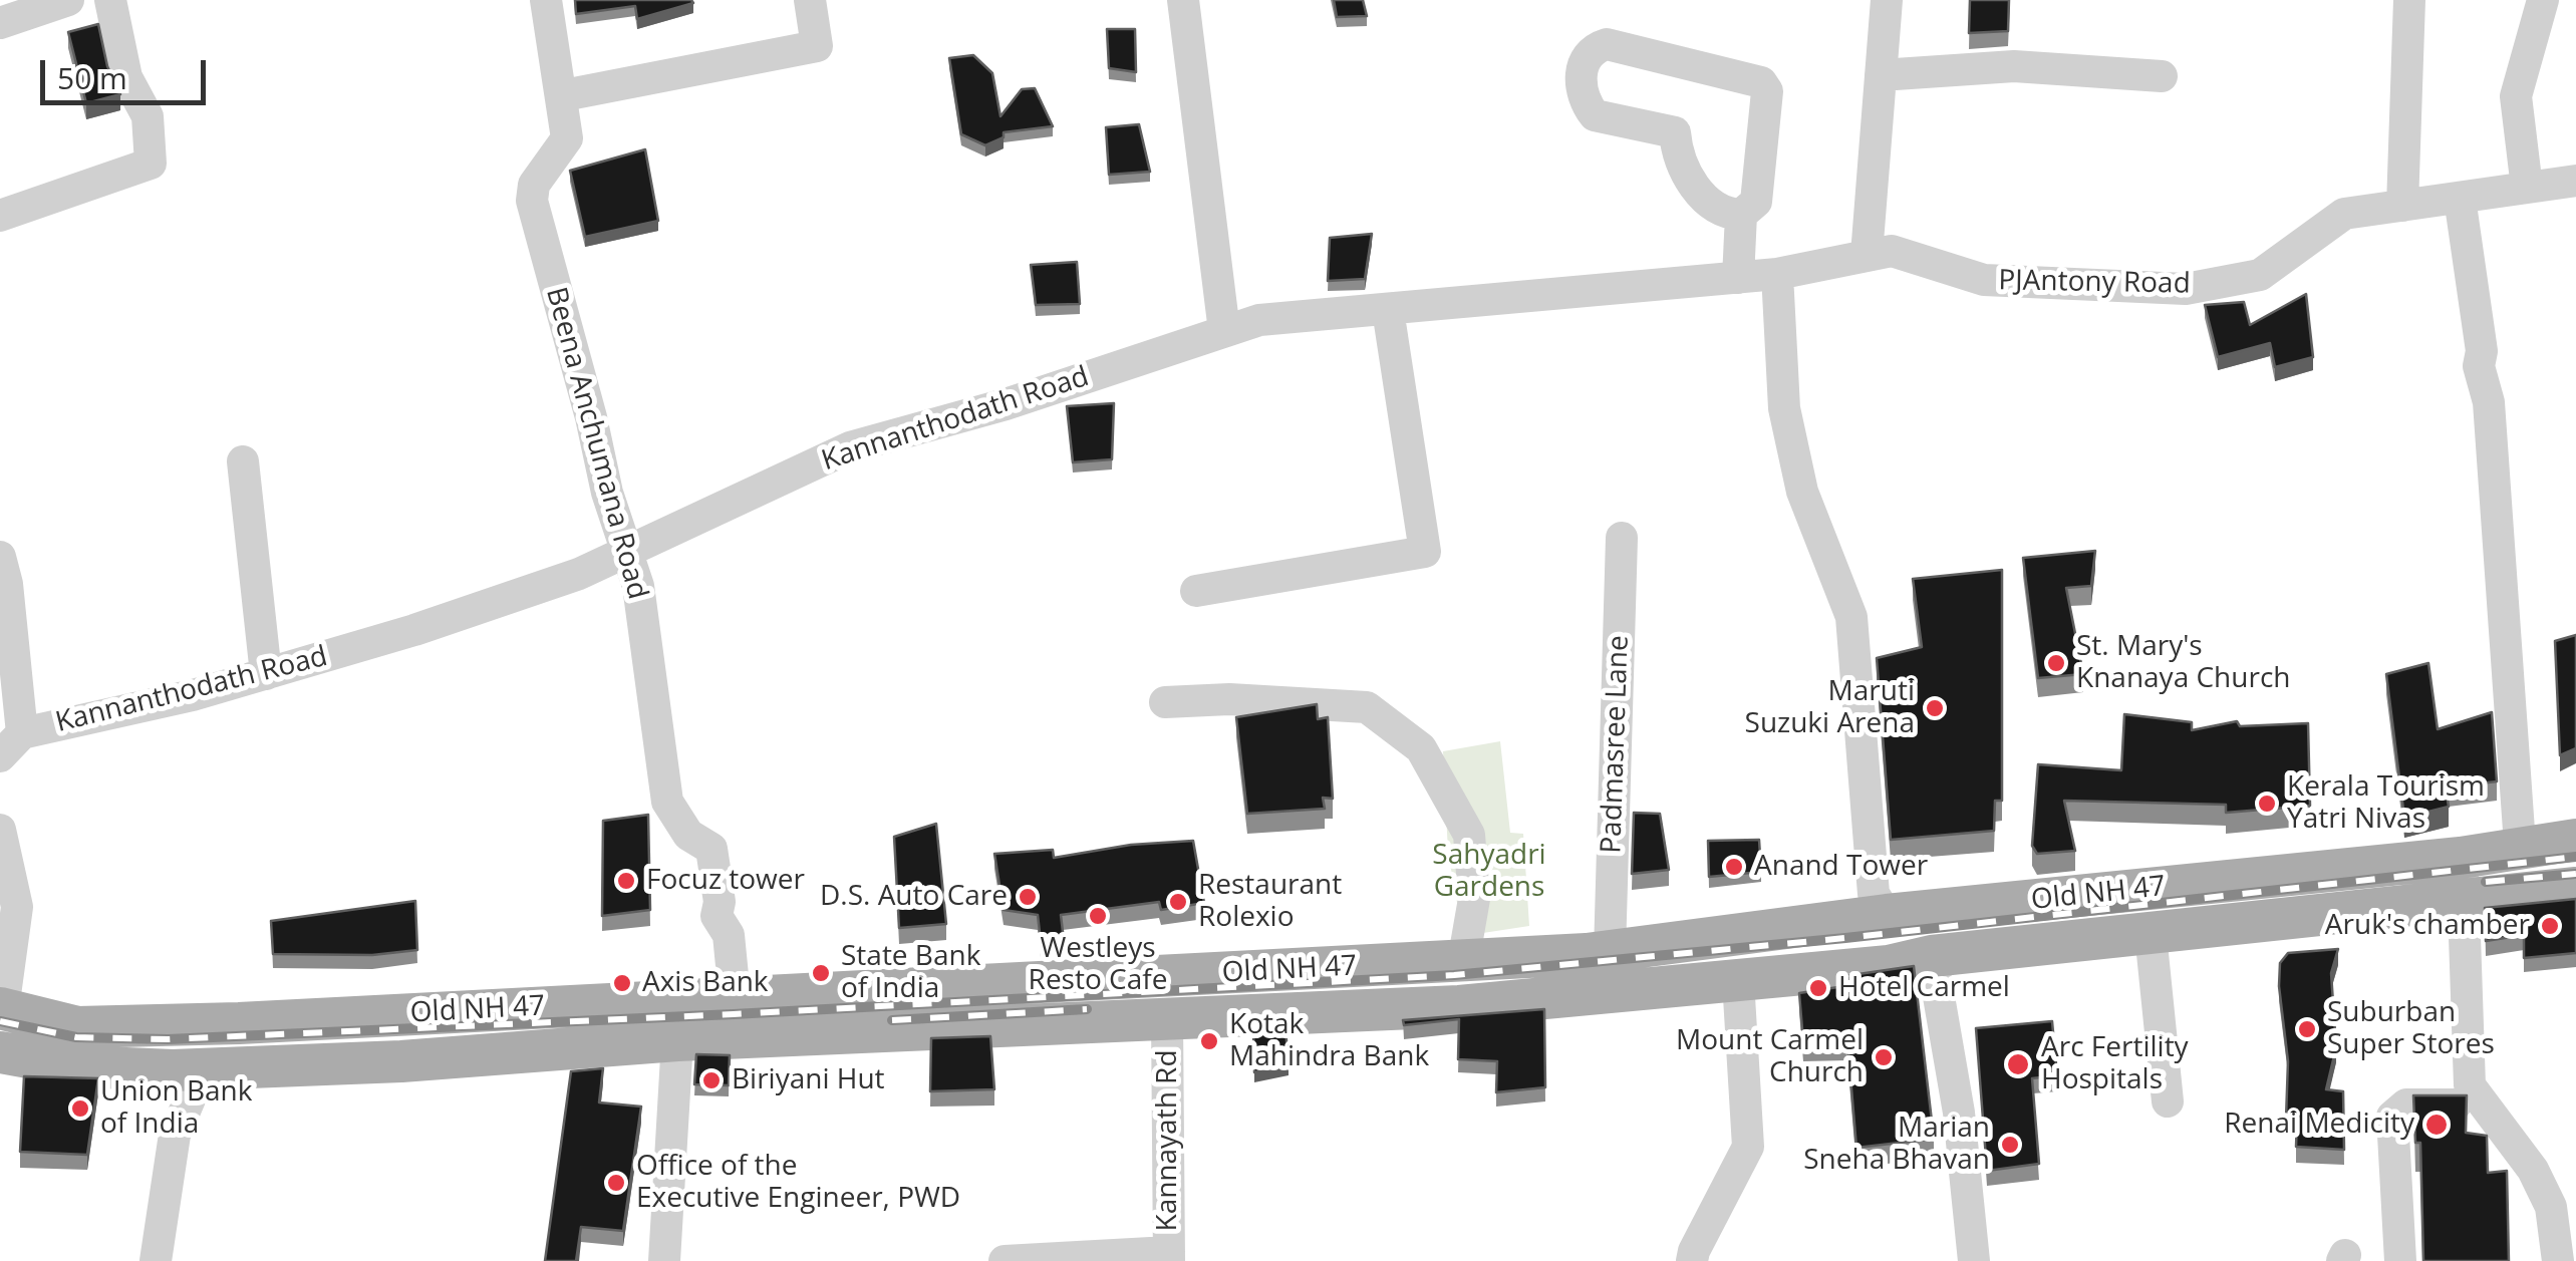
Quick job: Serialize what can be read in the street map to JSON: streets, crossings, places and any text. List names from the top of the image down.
{
  "streets": {
    "main road": ["Old NH 47"],
    "street": [
      "PJAntony Road",
      "Kannanthodath Road",
      "Beena Anchumana Road",
      "Padmasree Lane",
      "Kannayath Rd"
    ]
  },
  "crossings": [
    ["PJAntony Road", "Kannanthodath Road"],
    ["Kannanthodath Road", "Beena Anchumana Road"],
    ["Beena Anchumana Road", "Old NH 47"],
    ["Padmasree Lane", "Old NH 47"],
    ["Old NH 47", "Kannayath Rd"]
  ],
  "parks": ["Sahyadri Gardens"],
  "places": [
    "St. Mary's Knanaya Church",
    "Maruti Suzuki Arena",
    "Kerala Tourism Yatri Nivas",
    "Anand Tower",
    "Focuz tower",
    "D.S. Auto Care",
    "Restaurant Rolexio",
    "Westleys Resto Cafe",
    "Aruk's chamber",
    "State Bank of India",
    "Axis Bank",
    "Hotel Carmel",
    "Suburban Super Stores",
    "Kotak Mahindra Bank",
    "Mount Carmel Church",
    "Arc Fertility Hospitals",
    "Biriyani Hut",
    "Union Bank of India",
    "Renai Medicity",
    "Marian Sneha Bhavan",
    "Office of the Executive Engineer, PWD"
  ],
  "scale_bar": "50 m"
}
